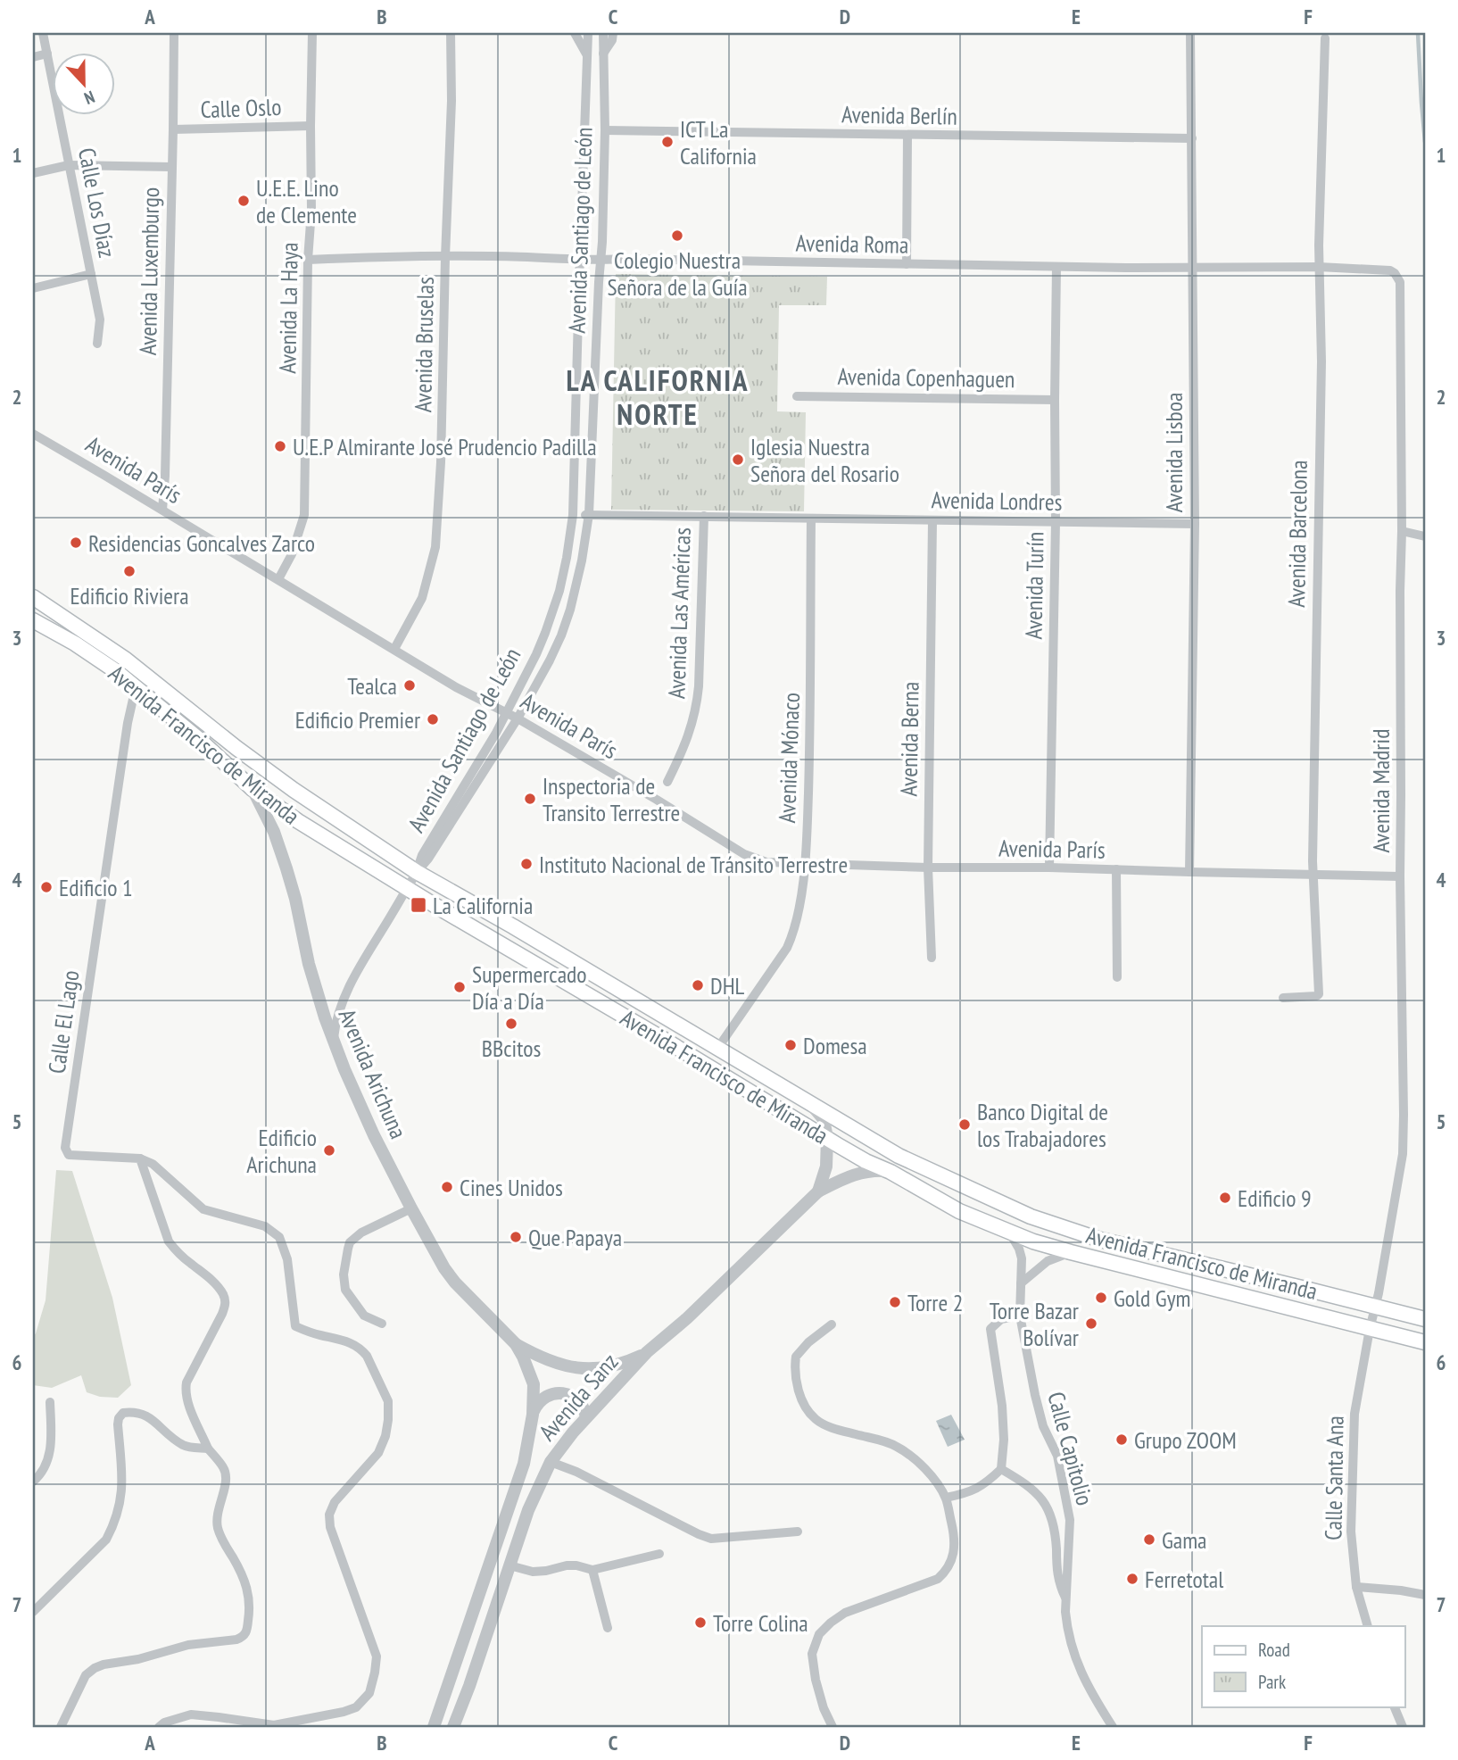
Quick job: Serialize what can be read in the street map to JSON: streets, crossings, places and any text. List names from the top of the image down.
{
  "streets": {
    "main road": ["Avenida Francisco de Miranda"],
    "street": [
      "Calle Oslo",
      "Avenida Berlín",
      "Calle Los Díaz",
      "Avenida Santiago de León",
      "Avenida Roma",
      "Avenida Luxemburgo",
      "Avenida La Haya",
      "Avenida Bruselas",
      "Avenida Copenhaguen",
      "Avenida Lisboa",
      "Avenida París",
      "Avenida Londres",
      "Avenida Barcelona",
      "Avenida Turín",
      "Avenida Las Américas",
      "Avenida Berna",
      "Avenida Mónaco",
      "Avenida Madrid",
      "Calle El Lago",
      "Avenida Arichuna",
      "Avenida Sanz",
      "Calle Capitolio",
      "Calle Santa Ana"
    ]
  },
  "crossings": [
    ["Calle Oslo", "Avenida Luxemburgo"],
    ["Calle Oslo", "Avenida La Haya"],
    ["Avenida Berlín", "Avenida Santiago de León"],
    ["Avenida Berlín", "Avenida Lisboa"],
    ["Avenida Santiago de León", "Avenida Roma"],
    ["Avenida Santiago de León", "Avenida París"],
    ["Avenida Santiago de León", "Avenida Londres"],
    ["Avenida Santiago de León", "Avenida Francisco de Miranda"],
    ["Avenida Santiago de León", "Avenida Arichuna"],
    ["Avenida Roma", "Avenida La Haya"],
    ["Avenida Roma", "Avenida Bruselas"],
    ["Avenida Roma", "Avenida Lisboa"],
    ["Avenida Roma", "Avenida Barcelona"],
    ["Avenida Roma", "Avenida Turín"],
    ["Avenida Roma", "Avenida Madrid"],
    ["Avenida Luxemburgo", "Avenida París"],
    ["Avenida La Haya", "Avenida París"],
    ["Avenida Bruselas", "Avenida París"],
    ["Avenida Copenhaguen", "Avenida Turín"],
    ["Avenida Lisboa", "Avenida París"],
    ["Avenida Lisboa", "Avenida Londres"],
    ["Avenida París", "Avenida Barcelona"],
    ["Avenida París", "Avenida Turín"],
    ["Avenida París", "Avenida Berna"],
    ["Avenida París", "Avenida Mónaco"],
    ["Avenida París", "Avenida Madrid"],
    ["Avenida Londres", "Avenida Turín"],
    ["Avenida Londres", "Avenida Las Américas"],
    ["Avenida Londres", "Avenida Berna"],
    ["Avenida Londres", "Avenida Mónaco"],
    ["Avenida Francisco de Miranda", "Avenida Mónaco"],
    ["Avenida Francisco de Miranda", "Avenida Madrid"],
    ["Avenida Francisco de Miranda", "Calle El Lago"],
    ["Avenida Francisco de Miranda", "Avenida Arichuna"],
    ["Avenida Francisco de Miranda", "Calle Capitolio"],
    ["Avenida Francisco de Miranda", "Calle Santa Ana"],
    ["Avenida Madrid", "Calle Santa Ana"],
    ["Avenida Arichuna", "Avenida Sanz"]
  ],
  "districts": ["LA CALIFORNIA NORTE"],
  "places": {
    "other": [
      "ICT La California",
      "U.E.E. Lino de Clemente",
      "Colegio Nuestra Señora de la Guía",
      "U.E.P Almirante José Prudencio Padilla",
      "Iglesia Nuestra Señora del Rosario",
      "Residencias Goncalves Zarco",
      "Edificio Riviera",
      "Tealca",
      "Edificio Premier",
      "Inspectoria de Transito Terrestre",
      "Instituto Nacional de Tránsito Terrestre",
      "Edificio 1",
      "DHL",
      "Supermercado Día a Día",
      "BBcitos",
      "Domesa",
      "Banco Digital de los Trabajadores",
      "Edificio Arichuna",
      "Cines Unidos",
      "Edificio 9",
      "Que Papaya",
      "Gold Gym",
      "Torre 2",
      "Torre Bazar Bolívar",
      "Grupo ZOOM",
      "Gama",
      "Ferretotal",
      "Torre Colina"
    ],
    "transit": ["La California"]
  },
  "legend": ["Road", "Park"],
  "north": "bottom",
  "grid": {
    "columns": [
      "A",
      "B",
      "C",
      "D",
      "E",
      "F"
    ],
    "rows": [
      "1",
      "2",
      "3",
      "4",
      "5",
      "6",
      "7"
    ]
  }
}
